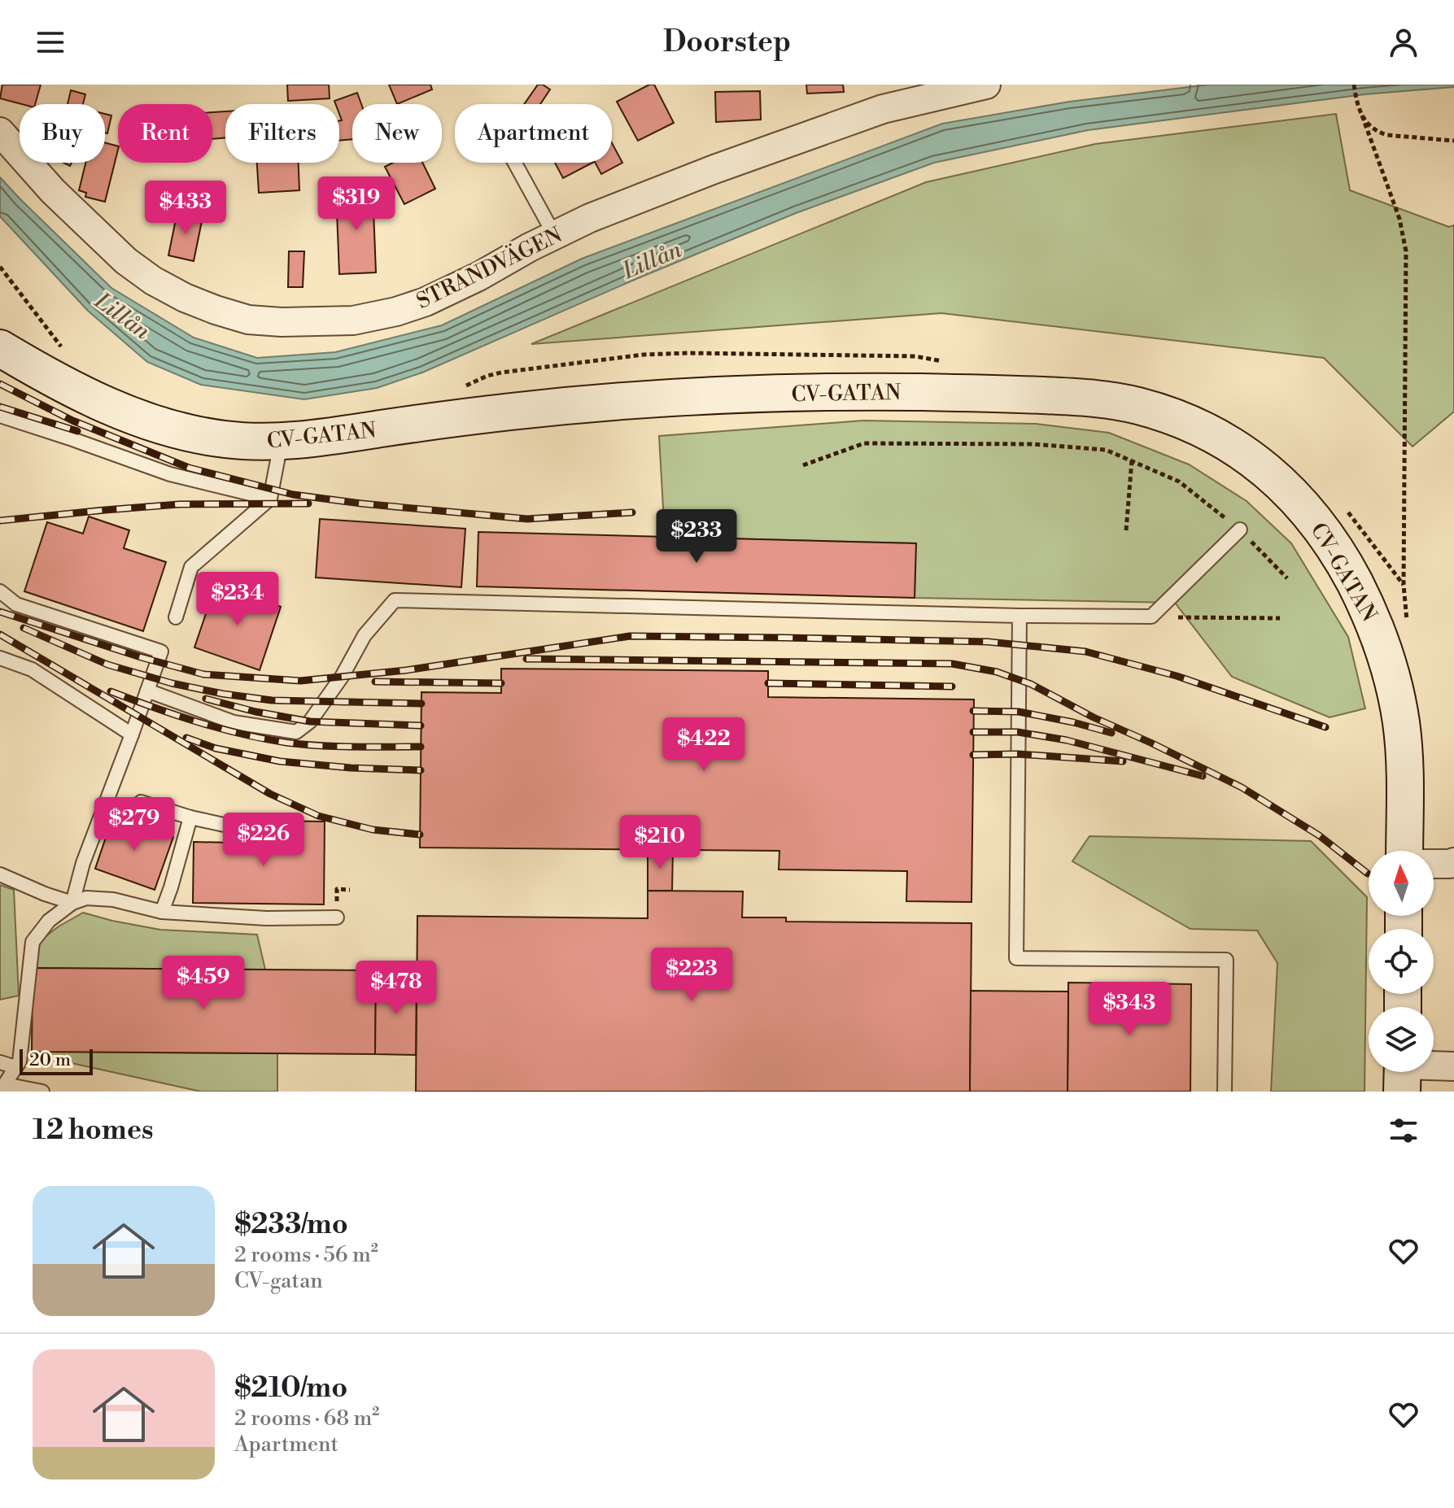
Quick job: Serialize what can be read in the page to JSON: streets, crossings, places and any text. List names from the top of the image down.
{
  "streets": {
    "street": ["STRANDVÄGEN", "CV-GATAN"]
  },
  "water": ["Lillån"],
  "scale_bar": "20 m",
  "north": "top",
  "page": {
    "header": "Doorstep",
    "chip": [
      "Buy",
      "Rent",
      "Filters",
      "New",
      "Apartment"
    ],
    "price": [
      "$319",
      "$433",
      "$233",
      "$234",
      "$422",
      "$279",
      "$226",
      "$210",
      "$223",
      "$459",
      "$478",
      "$343"
    ],
    "scale": "20 m",
    "heading": "12 homes",
    "list": [
      {
        "name": "$233/mo",
        "note": "2 rooms · 56 m² · CV-gatan"
      },
      {
        "name": "$210/mo",
        "note": "2 rooms · 68 m² · Apartment"
      }
    ]
  }
}
